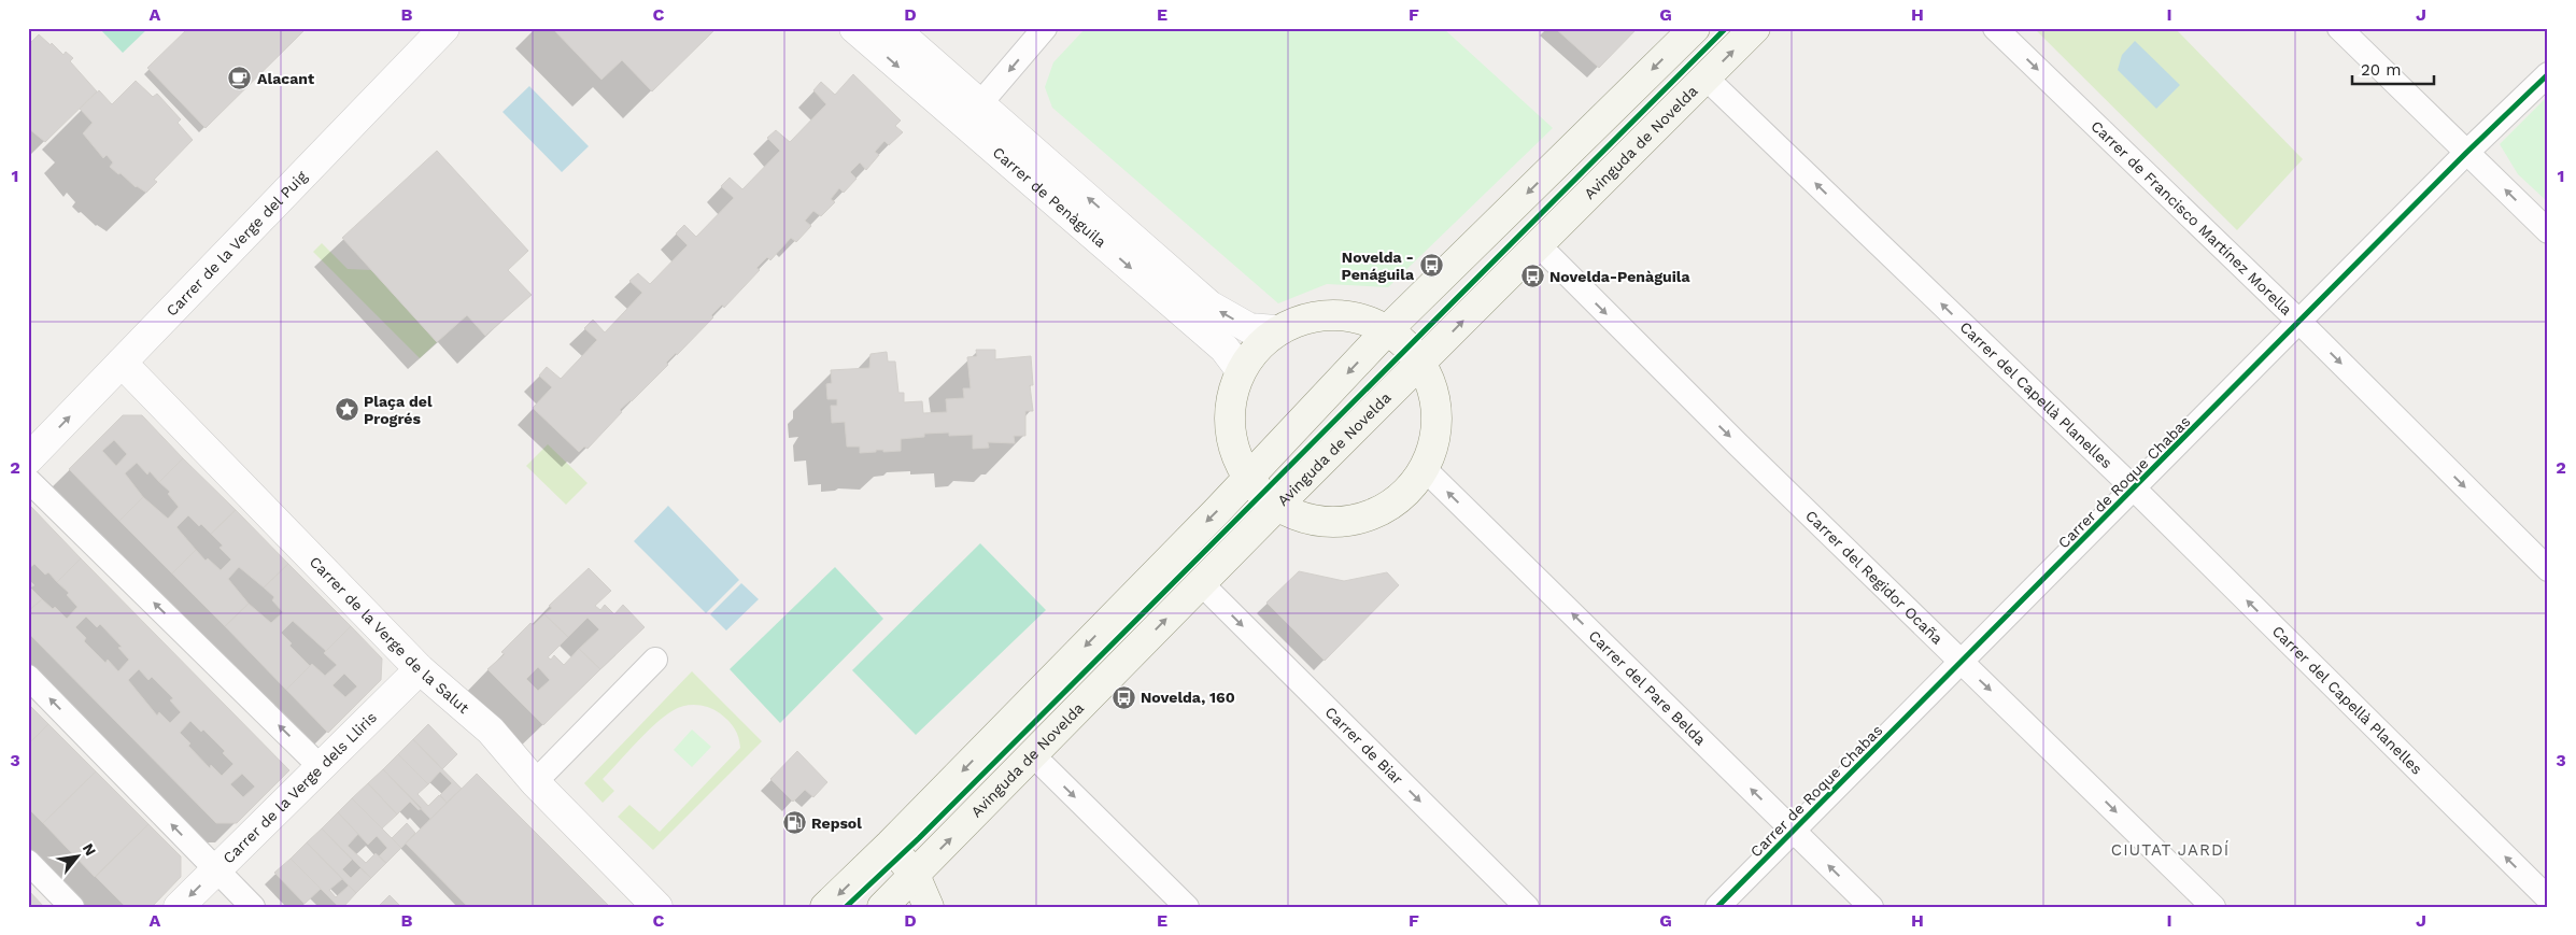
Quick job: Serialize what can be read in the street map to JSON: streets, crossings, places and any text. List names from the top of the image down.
{
  "streets": {
    "main road": ["Avinguda de Novelda"],
    "street": [
      "Carrer de Penàguila",
      "Carrer de Francisco Martínez Morella",
      "Carrer de la Verge del Puig",
      "Carrer del Capellà Planelles",
      "Carrer de Roque Chabas",
      "Carrer del Regidor Ocaña",
      "Carrer de la Verge de la Salut",
      "Carrer del Pare Belda",
      "Carrer de Biar",
      "Carrer de la Verge dels Lliris"
    ]
  },
  "crossings": [
    ["Avinguda de Novelda", "Carrer del Capellà Planelles"],
    ["Avinguda de Novelda", "Carrer del Regidor Ocaña"],
    ["Avinguda de Novelda", "Carrer de Biar"],
    ["Carrer de Francisco Martínez Morella", "Carrer de Roque Chabas"],
    ["Carrer de la Verge del Puig", "Carrer de la Verge de la Salut"],
    ["Carrer del Capellà Planelles", "Carrer de Roque Chabas"],
    ["Carrer de Roque Chabas", "Carrer del Regidor Ocaña"],
    ["Carrer de Roque Chabas", "Carrer del Pare Belda"],
    ["Carrer de la Verge de la Salut", "Carrer de la Verge dels Lliris"]
  ],
  "one_way": [
    "Carrer de Francisco Martínez Morella",
    "Carrer del Capellà Planelles",
    "Carrer del Regidor Ocaña",
    "Carrer del Pare Belda",
    "Carrer de Biar"
  ],
  "districts": ["CIUTAT JARDÍ"],
  "places": {
    "cafe": ["Alacant"],
    "bus stop": ["Novelda - Penáguila", "Novelda-Penàguila", "Novelda, 160"],
    "place": ["Plaça del Progrés"],
    "fuel station": ["Repsol"]
  },
  "scale_bar": "20 m",
  "north": "top right",
  "grid": {
    "columns": [
      "A",
      "B",
      "C",
      "D",
      "E",
      "F",
      "G",
      "H",
      "I",
      "J"
    ],
    "rows": ["1", "2", "3"]
  }
}
